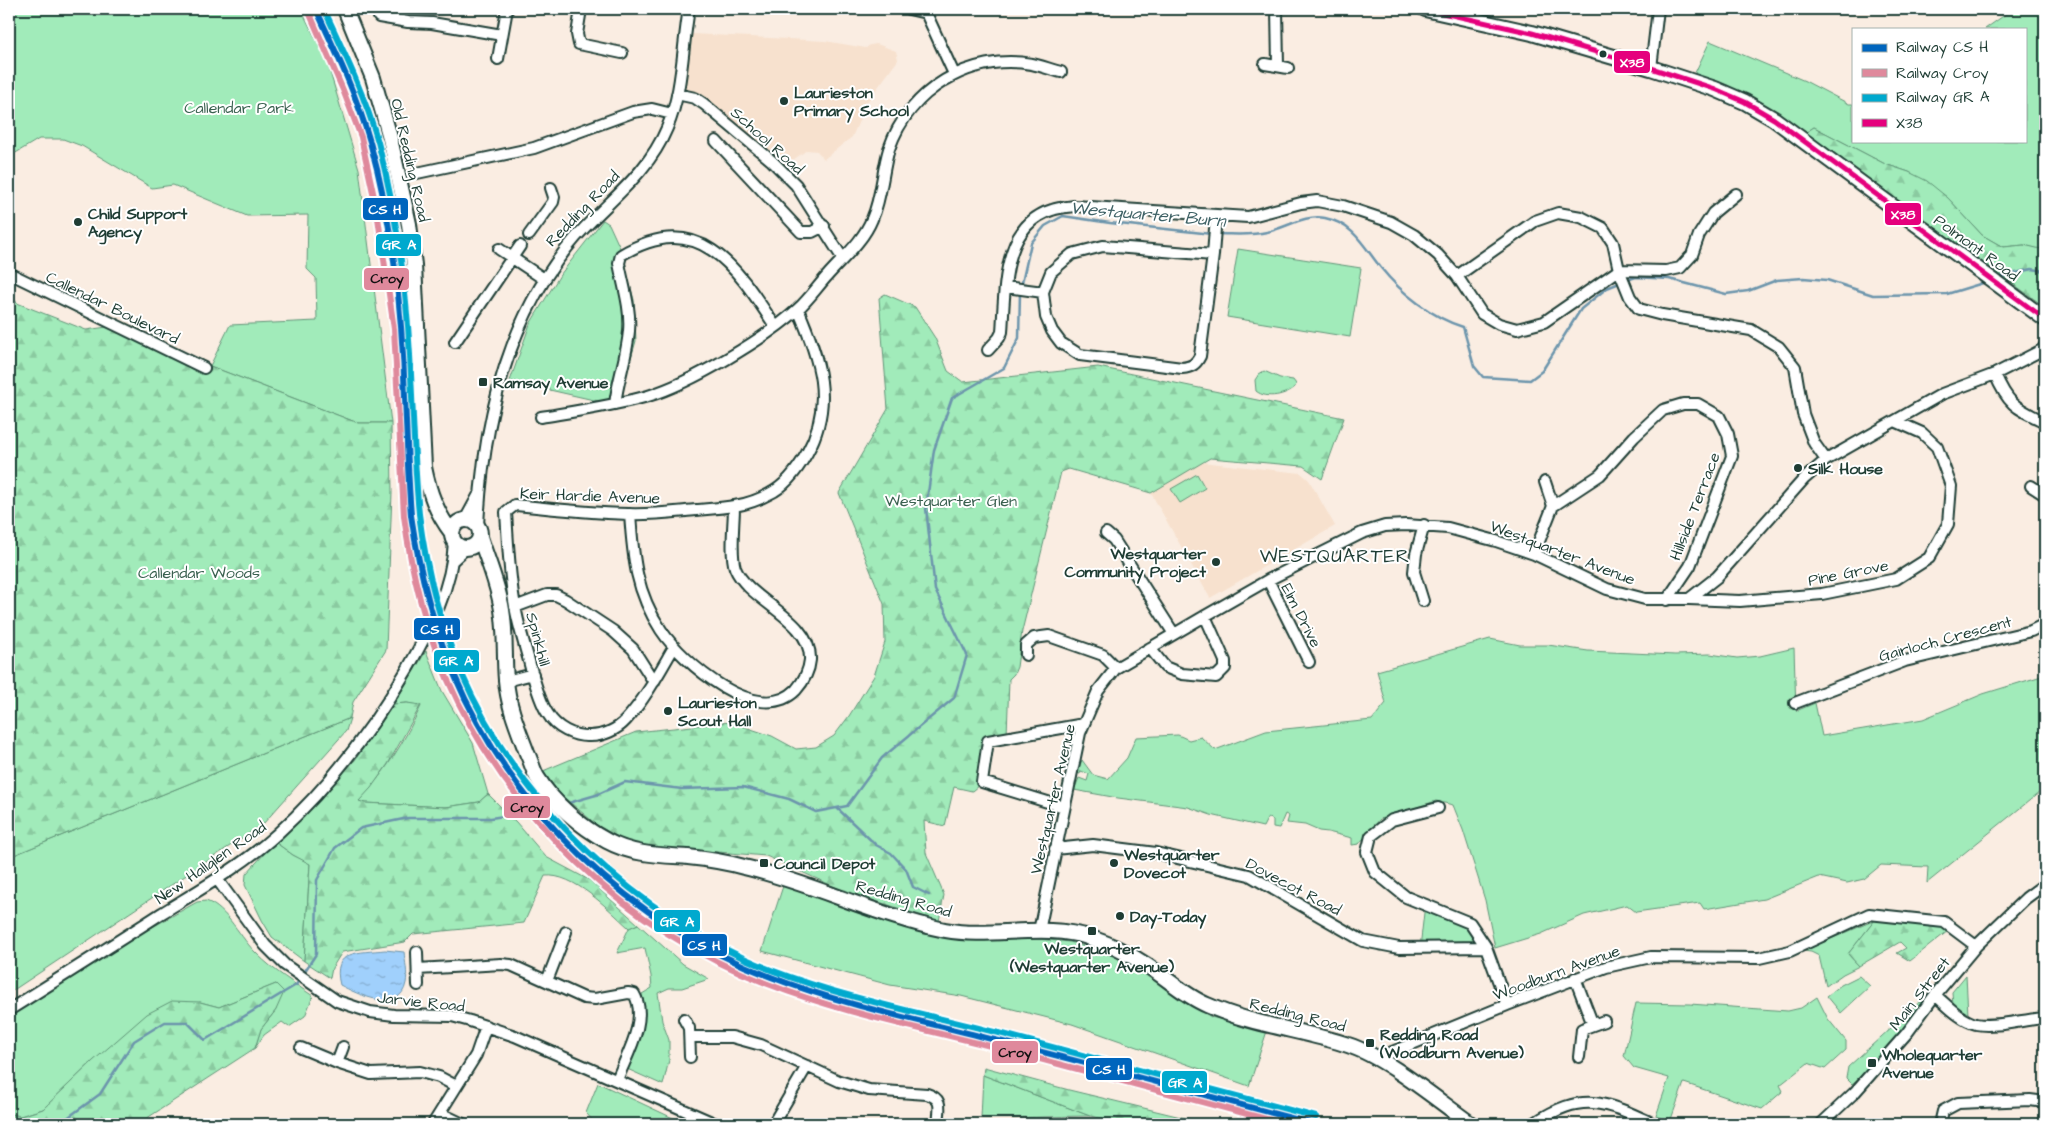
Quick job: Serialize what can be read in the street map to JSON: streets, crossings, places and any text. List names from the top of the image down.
{
  "streets": {
    "main road": ["Old Redding Road", "Redding Road", "Polmont Road"],
    "street": [
      "School Road",
      "Callendar Boulevard",
      "Keir Hardie Avenue",
      "Hillside Terrace",
      "Westquarter Avenue",
      "Pine Grove",
      "Elm Drive",
      "Gairloch Crescent",
      "Spinkhill",
      "New Hallglen Road",
      "Dovecot Road",
      "Woodburn Avenue",
      "Main Street",
      "Jarvie Road"
    ]
  },
  "crossings": [
    ["School Road", "Redding Road"],
    ["Old Redding Road", "Redding Road"],
    ["Old Redding Road", "New Hallglen Road"],
    ["Redding Road", "Westquarter Avenue"],
    ["Redding Road", "New Hallglen Road"],
    ["Redding Road", "Woodburn Avenue"],
    ["Keir Hardie Avenue", "Spinkhill"],
    ["Hillside Terrace", "Westquarter Avenue"],
    ["Westquarter Avenue", "Pine Grove"],
    ["Westquarter Avenue", "Elm Drive"],
    ["Westquarter Avenue", "Dovecot Road"],
    ["New Hallglen Road", "Jarvie Road"],
    ["Woodburn Avenue", "Main Street"]
  ],
  "districts": ["WESTQUARTER"],
  "water": ["Westquarter Burn"],
  "parks": ["Callendar Park", "Westquarter Glen", "Callendar Woods"],
  "places": {
    "other": [
      "Laurieston Primary School",
      "Child Support Agency",
      "Silk House",
      "Westquarter Community Project",
      "Laurieston Scout Hall",
      "Westquarter Dovecot",
      "Day-Today"
    ],
    "transit": [
      "Ramsay Avenue",
      "Council Depot",
      "Westquarter (Westquarter Avenue)",
      "Redding Road (Woodburn Avenue)",
      "Wholequarter Avenue"
    ]
  },
  "lines": ["transit line X38", "rail line Croy"],
  "legend": [
    "Railway CS H",
    "Railway Croy",
    "Railway GR A",
    "X38"
  ]
}
